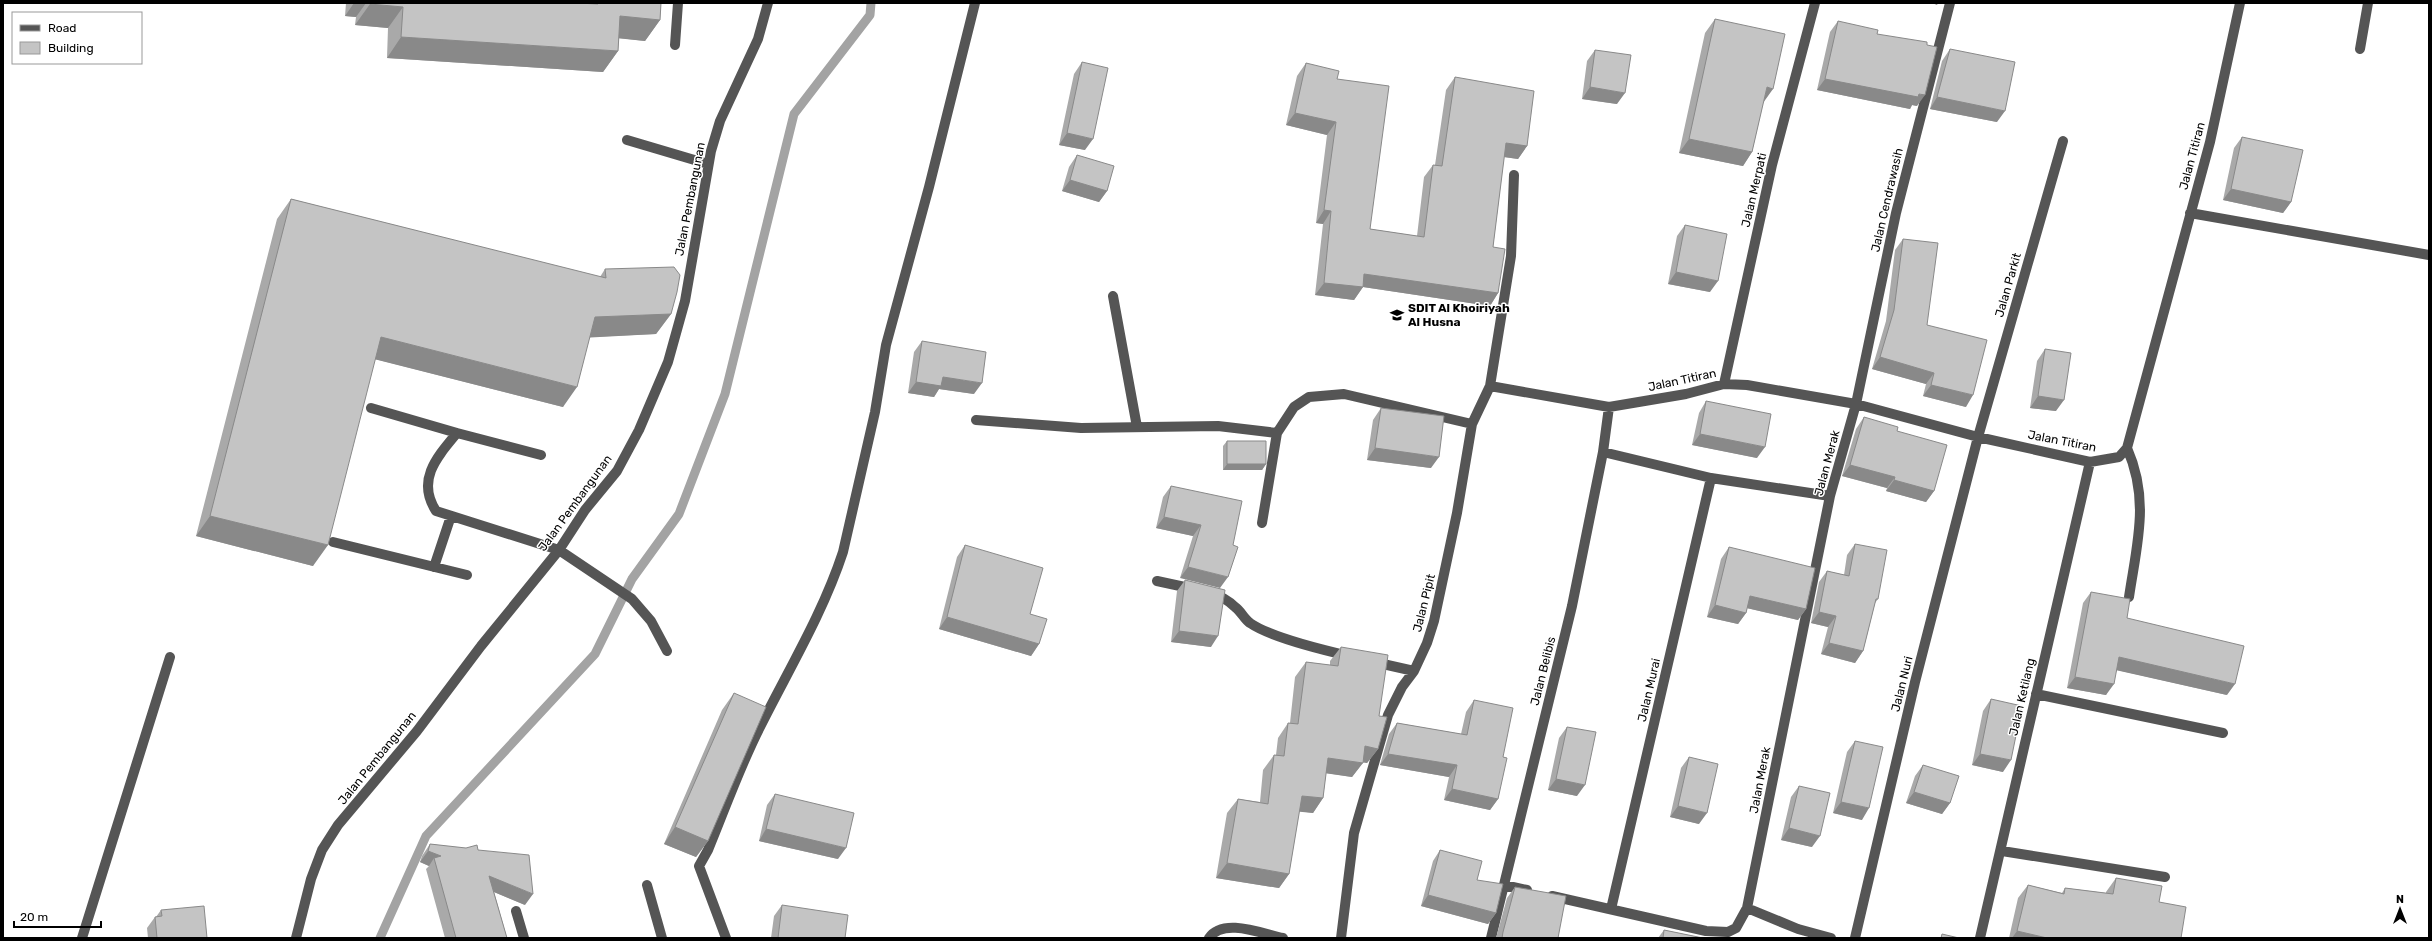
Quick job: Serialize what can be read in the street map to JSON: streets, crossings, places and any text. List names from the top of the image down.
{
  "streets": {
    "street": [
      "Jalan Titiran",
      "Jalan Merpati",
      "Jalan Pembangunan",
      "Jalan Cendrawasih",
      "Jalan Parkit",
      "Jalan Merak",
      "Jalan Pipit",
      "Jalan Belibis",
      "Jalan Nuri",
      "Jalan Murai",
      "Jalan Ketilang"
    ]
  },
  "crossings": [
    ["Jalan Titiran", "Jalan Merpati"],
    ["Jalan Titiran", "Jalan Cendrawasih"],
    ["Jalan Titiran", "Jalan Parkit"],
    ["Jalan Titiran", "Jalan Merak"],
    ["Jalan Titiran", "Jalan Belibis"],
    ["Jalan Titiran", "Jalan Nuri"],
    ["Jalan Titiran", "Jalan Ketilang"],
    ["Jalan Cendrawasih", "Jalan Merak"],
    ["Jalan Parkit", "Jalan Nuri"],
    ["Jalan Merak", "Jalan Belibis"],
    ["Jalan Merak", "Jalan Murai"]
  ],
  "places": {
    "school or university": ["SDIT Al Khoiriyah Al Husna"]
  },
  "legend": ["Road", "Building"],
  "scale_bar": "20 m",
  "north": "top"
}
